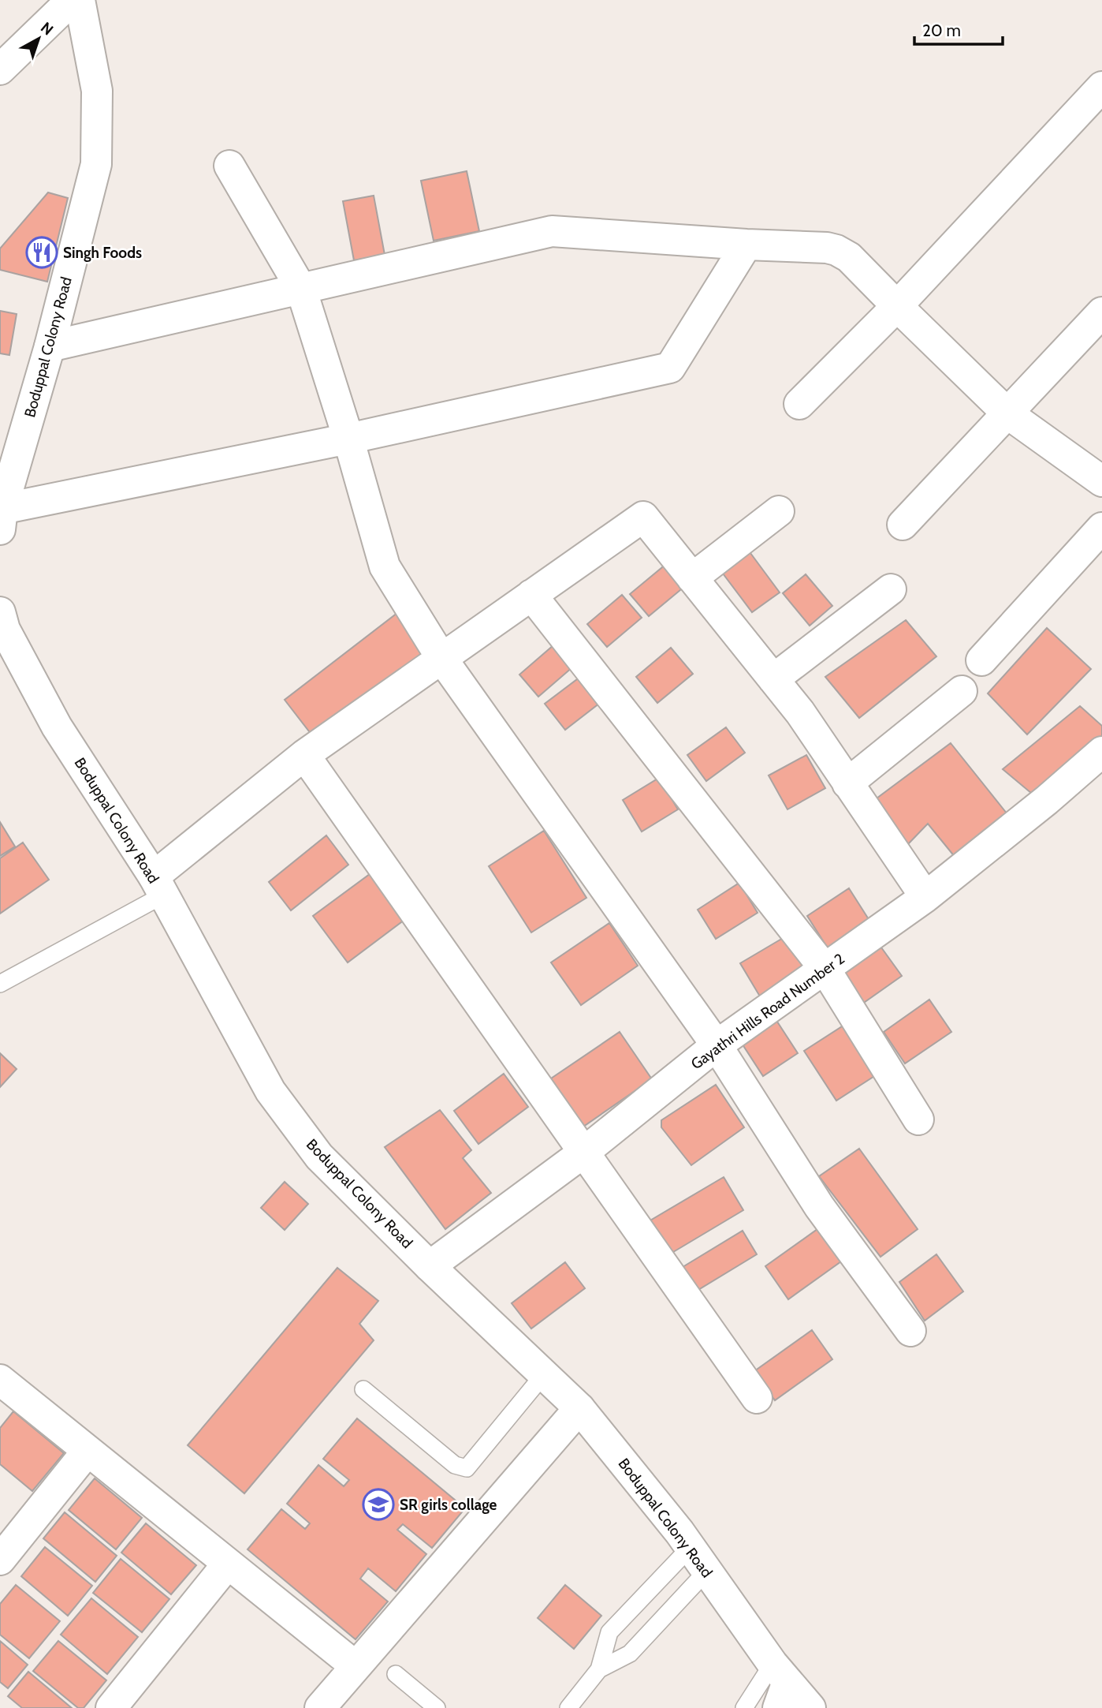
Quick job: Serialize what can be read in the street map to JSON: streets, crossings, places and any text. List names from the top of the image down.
{
  "streets": {
    "street": ["Boduppal Colony Road", "Gayathri Hills Road Number 2"]
  },
  "crossings": [
    ["Boduppal Colony Road", "Gayathri Hills Road Number 2"]
  ],
  "places": {
    "restaurant": ["Singh Foods"],
    "school or university": ["SR girls collage"]
  },
  "scale_bar": "20 m",
  "north": "top right"
}
